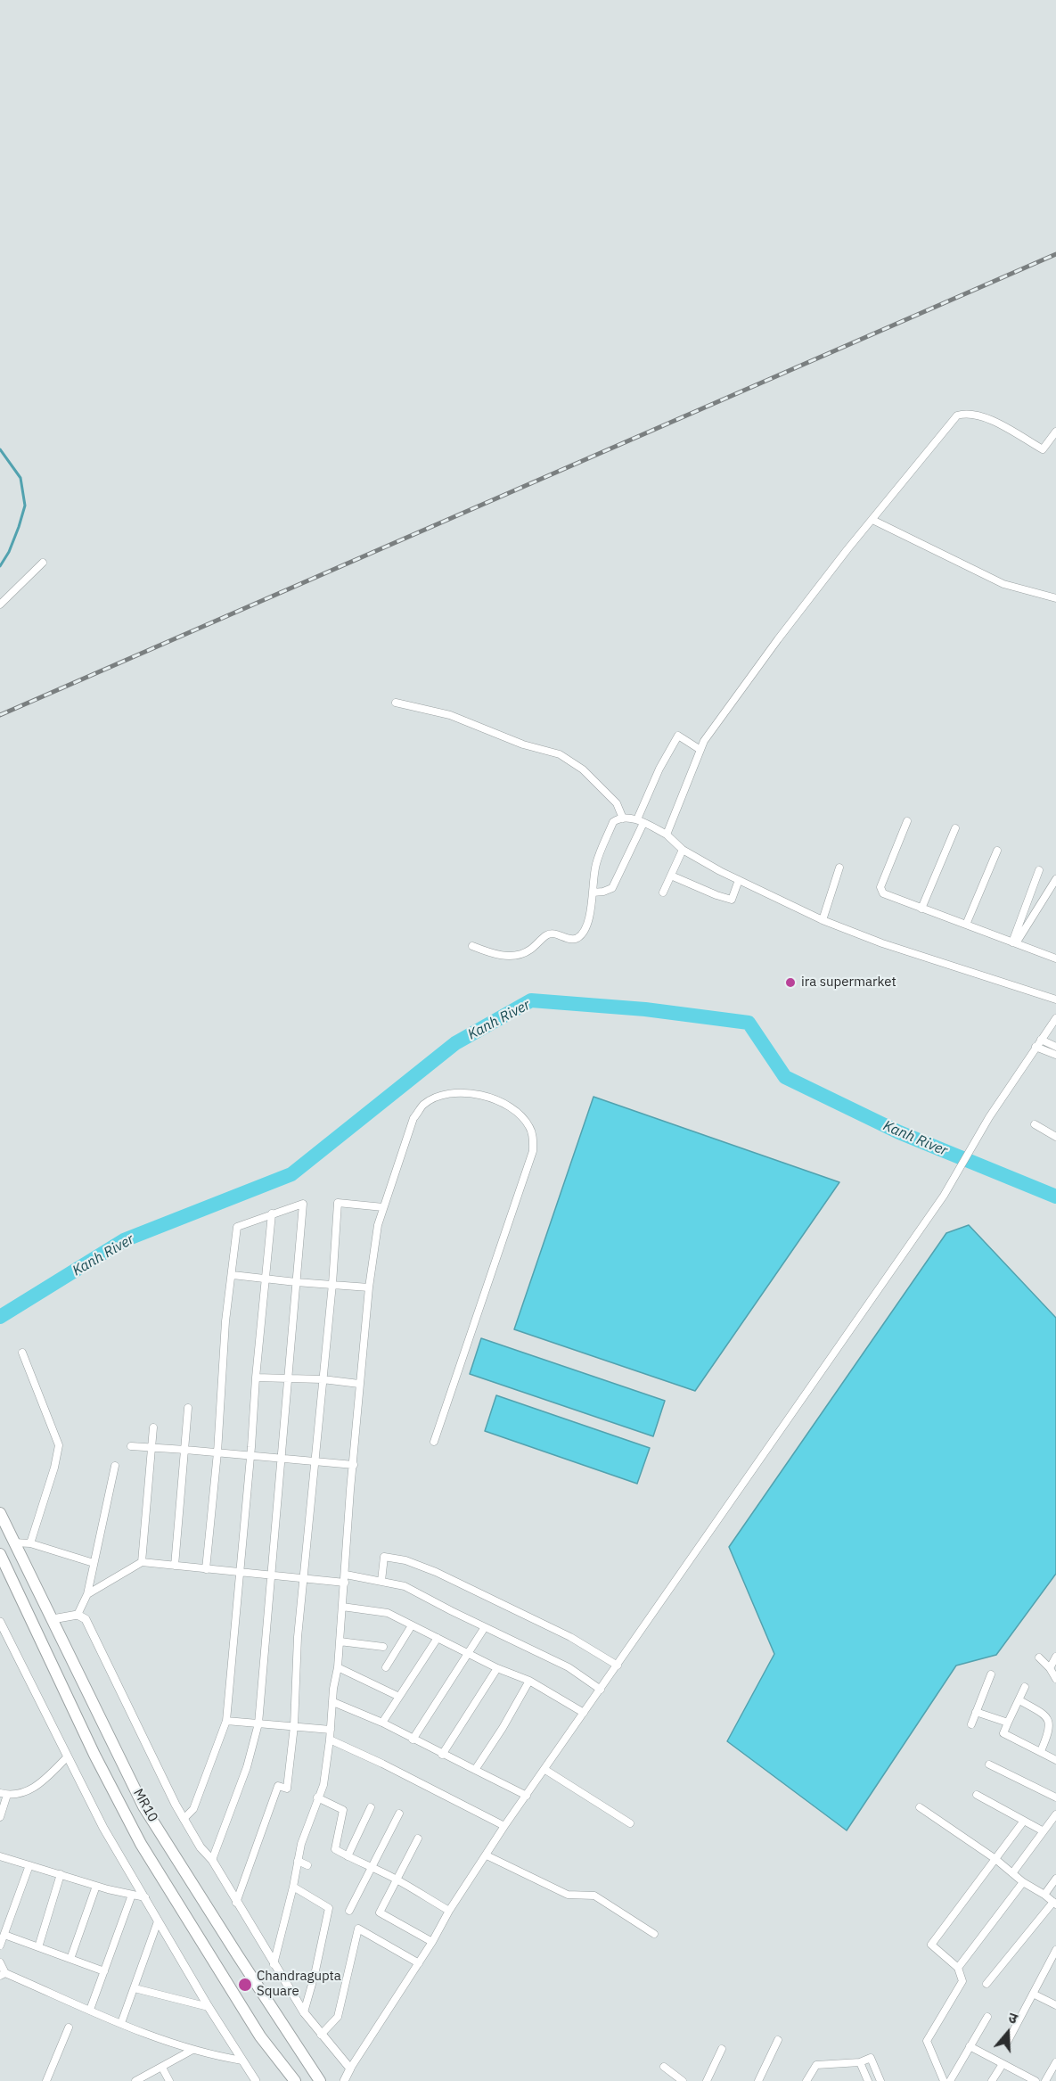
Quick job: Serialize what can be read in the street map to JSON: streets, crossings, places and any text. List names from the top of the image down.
{
  "streets": {
    "main road": ["MR10"]
  },
  "water": ["Kanh River"],
  "places": ["ira supermarket", "Chandragupta Square"],
  "north": "top"
}
